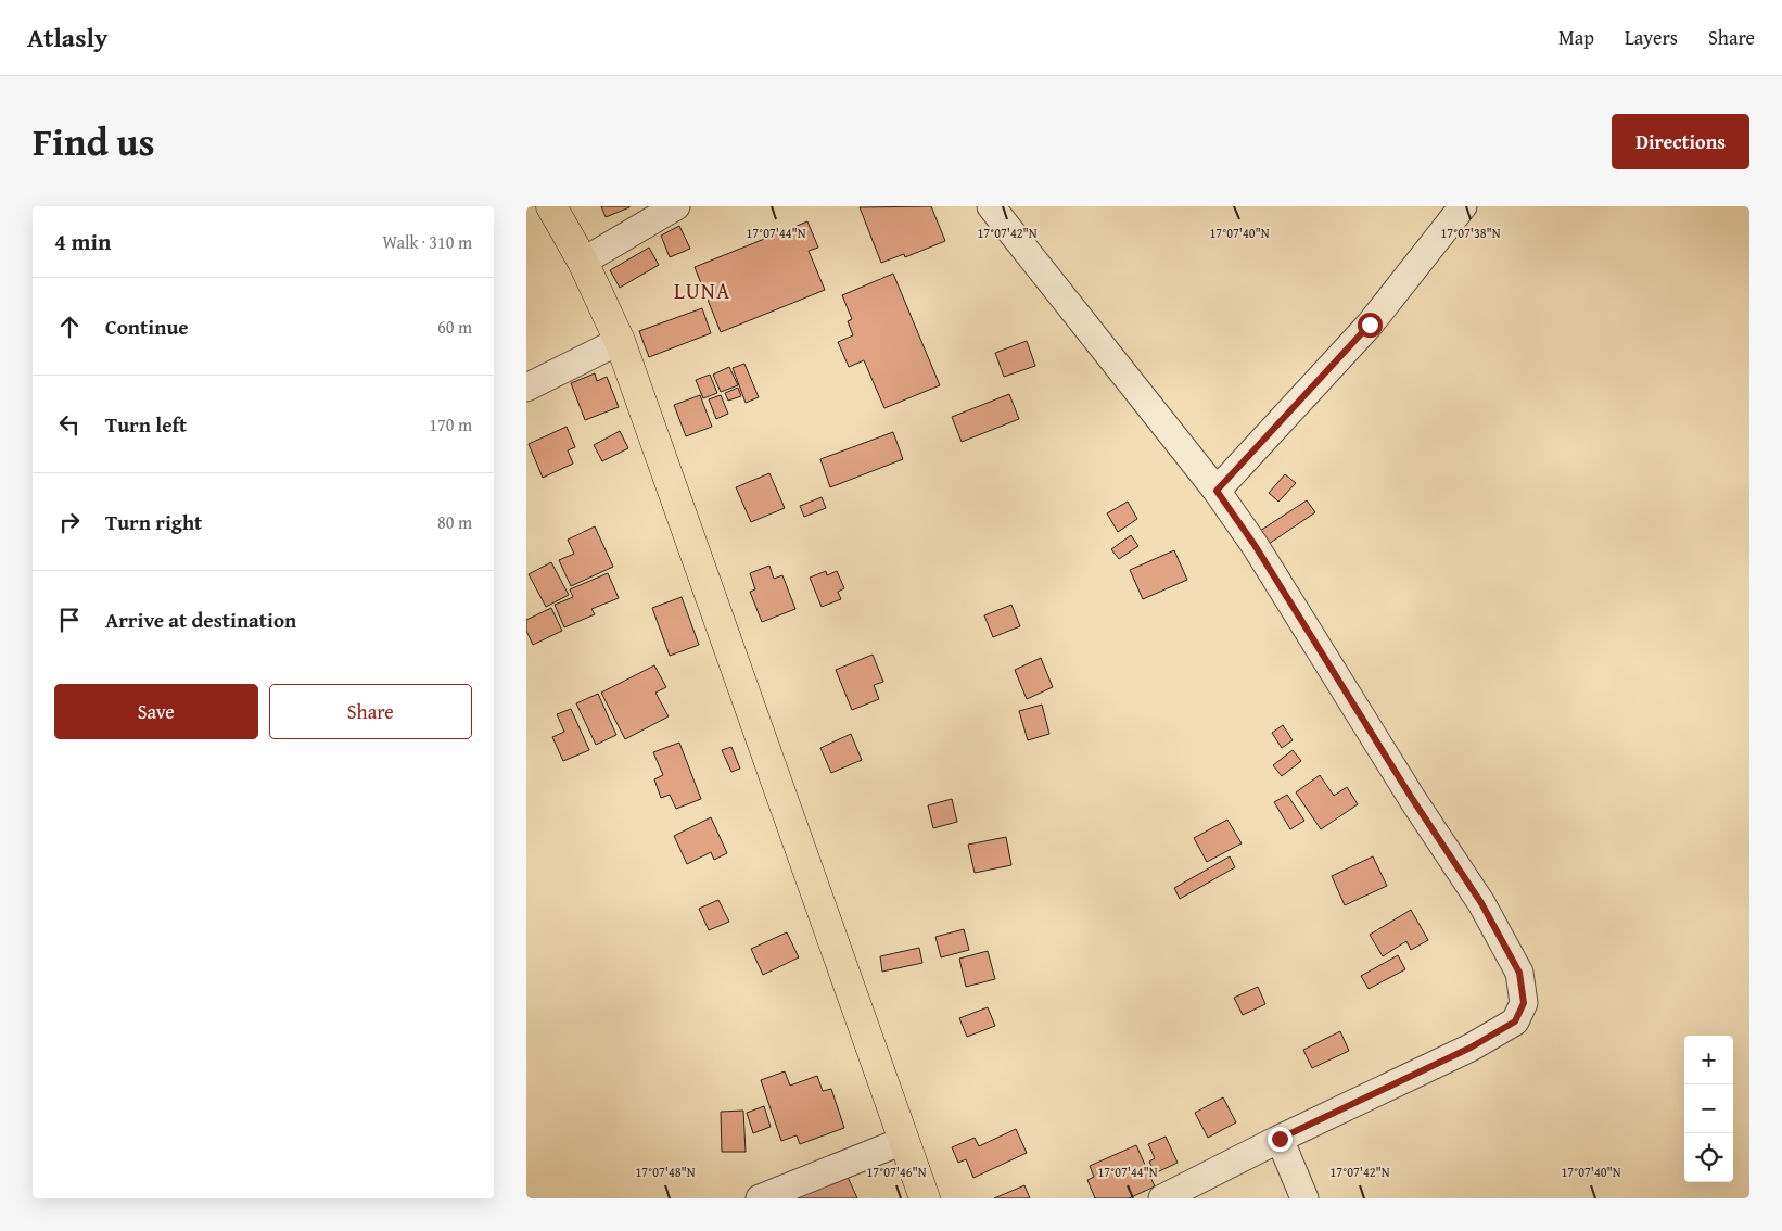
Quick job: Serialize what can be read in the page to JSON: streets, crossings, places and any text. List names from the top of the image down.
{
  "districts": ["LUNA"],
  "page": {
    "header": "Atlasly",
    "nav": ["Map", "Layers", "Share"],
    "title": "Find us",
    "buttons": [
      "Directions",
      ["Save", "Share"]
    ],
    "heading": ["4 min", "Walk · 310 m"],
    "list": [
      ["Continue", "60 m"],
      ["Turn left", "170 m"],
      ["Turn right", "80 m"],
      "Arrive at destination"
    ],
    "map_buttons": ["+", "−"]
  },
  "coordinates": [
    "17°07'44\"N",
    "17°07'42\"N",
    "17°07'40\"N",
    "17°07'38\"N",
    "17°07'48\"N",
    "17°07'46\"N"
  ]
}
